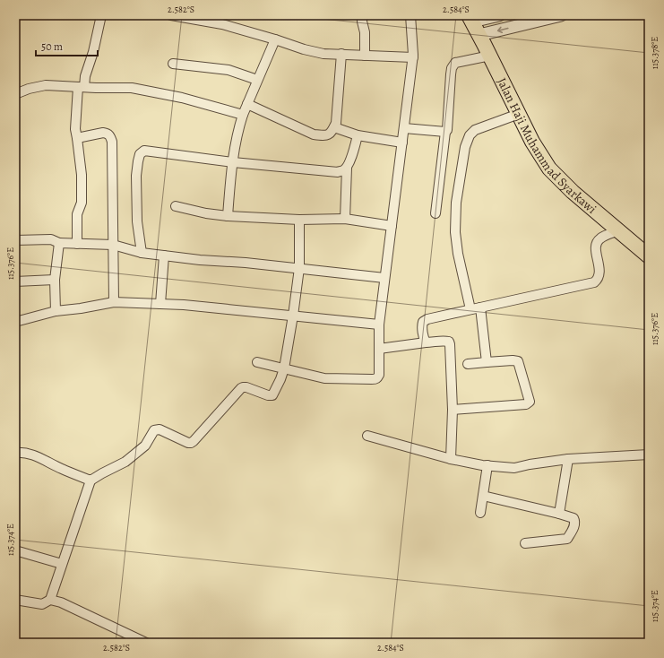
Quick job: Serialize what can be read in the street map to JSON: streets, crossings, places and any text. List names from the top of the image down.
{
  "streets": {
    "main road": ["Jalan Haji Muhammad Syarkawi"]
  },
  "scale_bar": "50 m",
  "coordinates": [
    "2.582°S",
    "2.584°S",
    "115.378°E",
    "115.376°E",
    "115.374°E"
  ]
}
